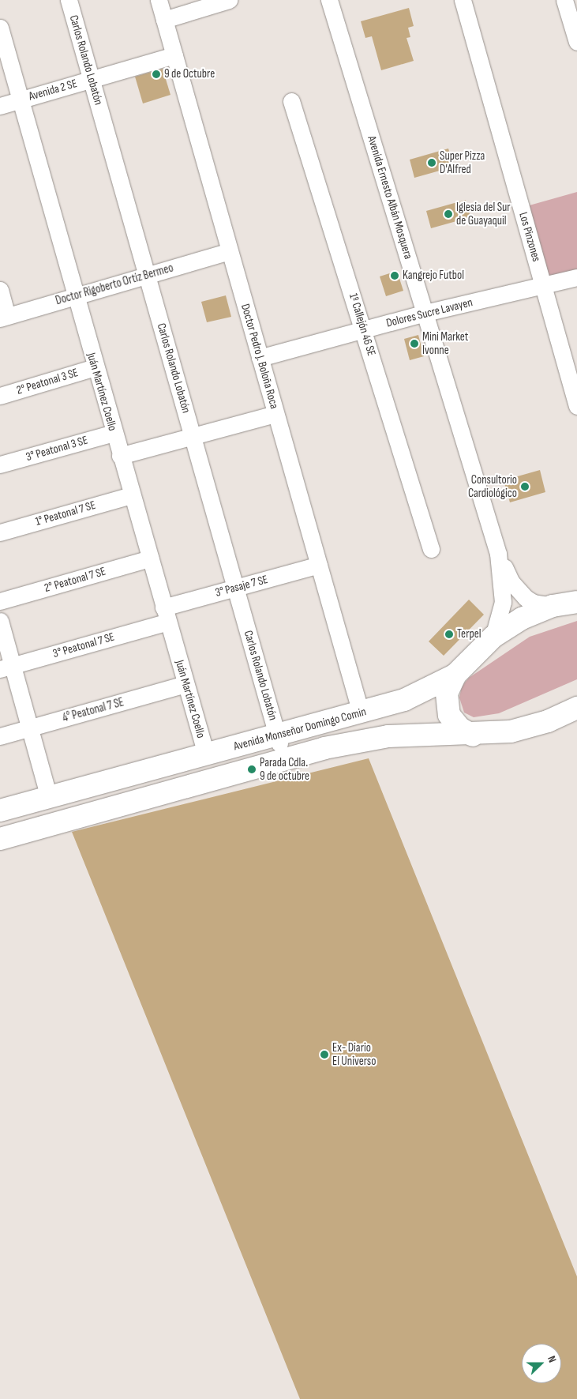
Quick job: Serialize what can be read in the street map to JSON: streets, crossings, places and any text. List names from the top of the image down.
{
  "streets": {
    "main road": ["Avenida Monseñor Domingo Comin"],
    "street": [
      "Carlos Rolando Lobatón",
      "Avenida 2 SE",
      "Avenida Ernesto Albán Mosquera",
      "Los Pinzones",
      "Doctor Rigoberto Ortiz Bermeo",
      "Dolores Sucre Lavayen",
      "1º Callejón 46 SE",
      "Doctor Pedro J. Boloña Roca",
      "2° Peatonal 3 SE",
      "Juán Martínez Coello",
      "3° Peatonal 3 SE",
      "1° Peatonal 7 SE",
      "2° Peatonal 7 SE",
      "3° Pasaje 7 SE",
      "3° Peatonal 7 SE",
      "4° Peatonal 7 SE"
    ]
  },
  "crossings": [
    ["Carlos Rolando Lobatón", "Avenida 2 SE"],
    ["Carlos Rolando Lobatón", "Doctor Rigoberto Ortiz Bermeo"],
    ["Carlos Rolando Lobatón", "3° Pasaje 7 SE"],
    ["Carlos Rolando Lobatón", "Avenida Monseñor Domingo Comin"],
    ["Avenida 2 SE", "Doctor Pedro J. Boloña Roca"],
    ["Avenida 2 SE", "Juán Martínez Coello"],
    ["Avenida Ernesto Albán Mosquera", "Dolores Sucre Lavayen"],
    ["Avenida Ernesto Albán Mosquera", "Avenida Monseñor Domingo Comin"],
    ["Los Pinzones", "Dolores Sucre Lavayen"],
    ["Doctor Rigoberto Ortiz Bermeo", "Doctor Pedro J. Boloña Roca"],
    ["Doctor Rigoberto Ortiz Bermeo", "Juán Martínez Coello"],
    ["Dolores Sucre Lavayen", "1º Callejón 46 SE"],
    ["Dolores Sucre Lavayen", "Doctor Pedro J. Boloña Roca"],
    ["Doctor Pedro J. Boloña Roca", "3° Pasaje 7 SE"],
    ["Doctor Pedro J. Boloña Roca", "Avenida Monseñor Domingo Comin"],
    ["2° Peatonal 3 SE", "Juán Martínez Coello"],
    ["Juán Martínez Coello", "3° Peatonal 3 SE"],
    ["Juán Martínez Coello", "1° Peatonal 7 SE"],
    ["Juán Martínez Coello", "2° Peatonal 7 SE"],
    ["Juán Martínez Coello", "3° Pasaje 7 SE"],
    ["Juán Martínez Coello", "3° Peatonal 7 SE"],
    ["Juán Martínez Coello", "4° Peatonal 7 SE"],
    ["Juán Martínez Coello", "Avenida Monseñor Domingo Comin"],
    ["3° Pasaje 7 SE", "3° Peatonal 7 SE"]
  ],
  "places": [
    "9 de Octubre",
    "Super Pizza D'Alfred",
    "Iglesia del Sur de Guayaquil",
    "Kangrejo Futbol",
    "Mini Market Ivonne",
    "Consultorio Cardiológico",
    "Terpel",
    "Parada Cdla. 9 de octubre",
    "Ex- Diario El Universo"
  ],
  "north": "right"
}
